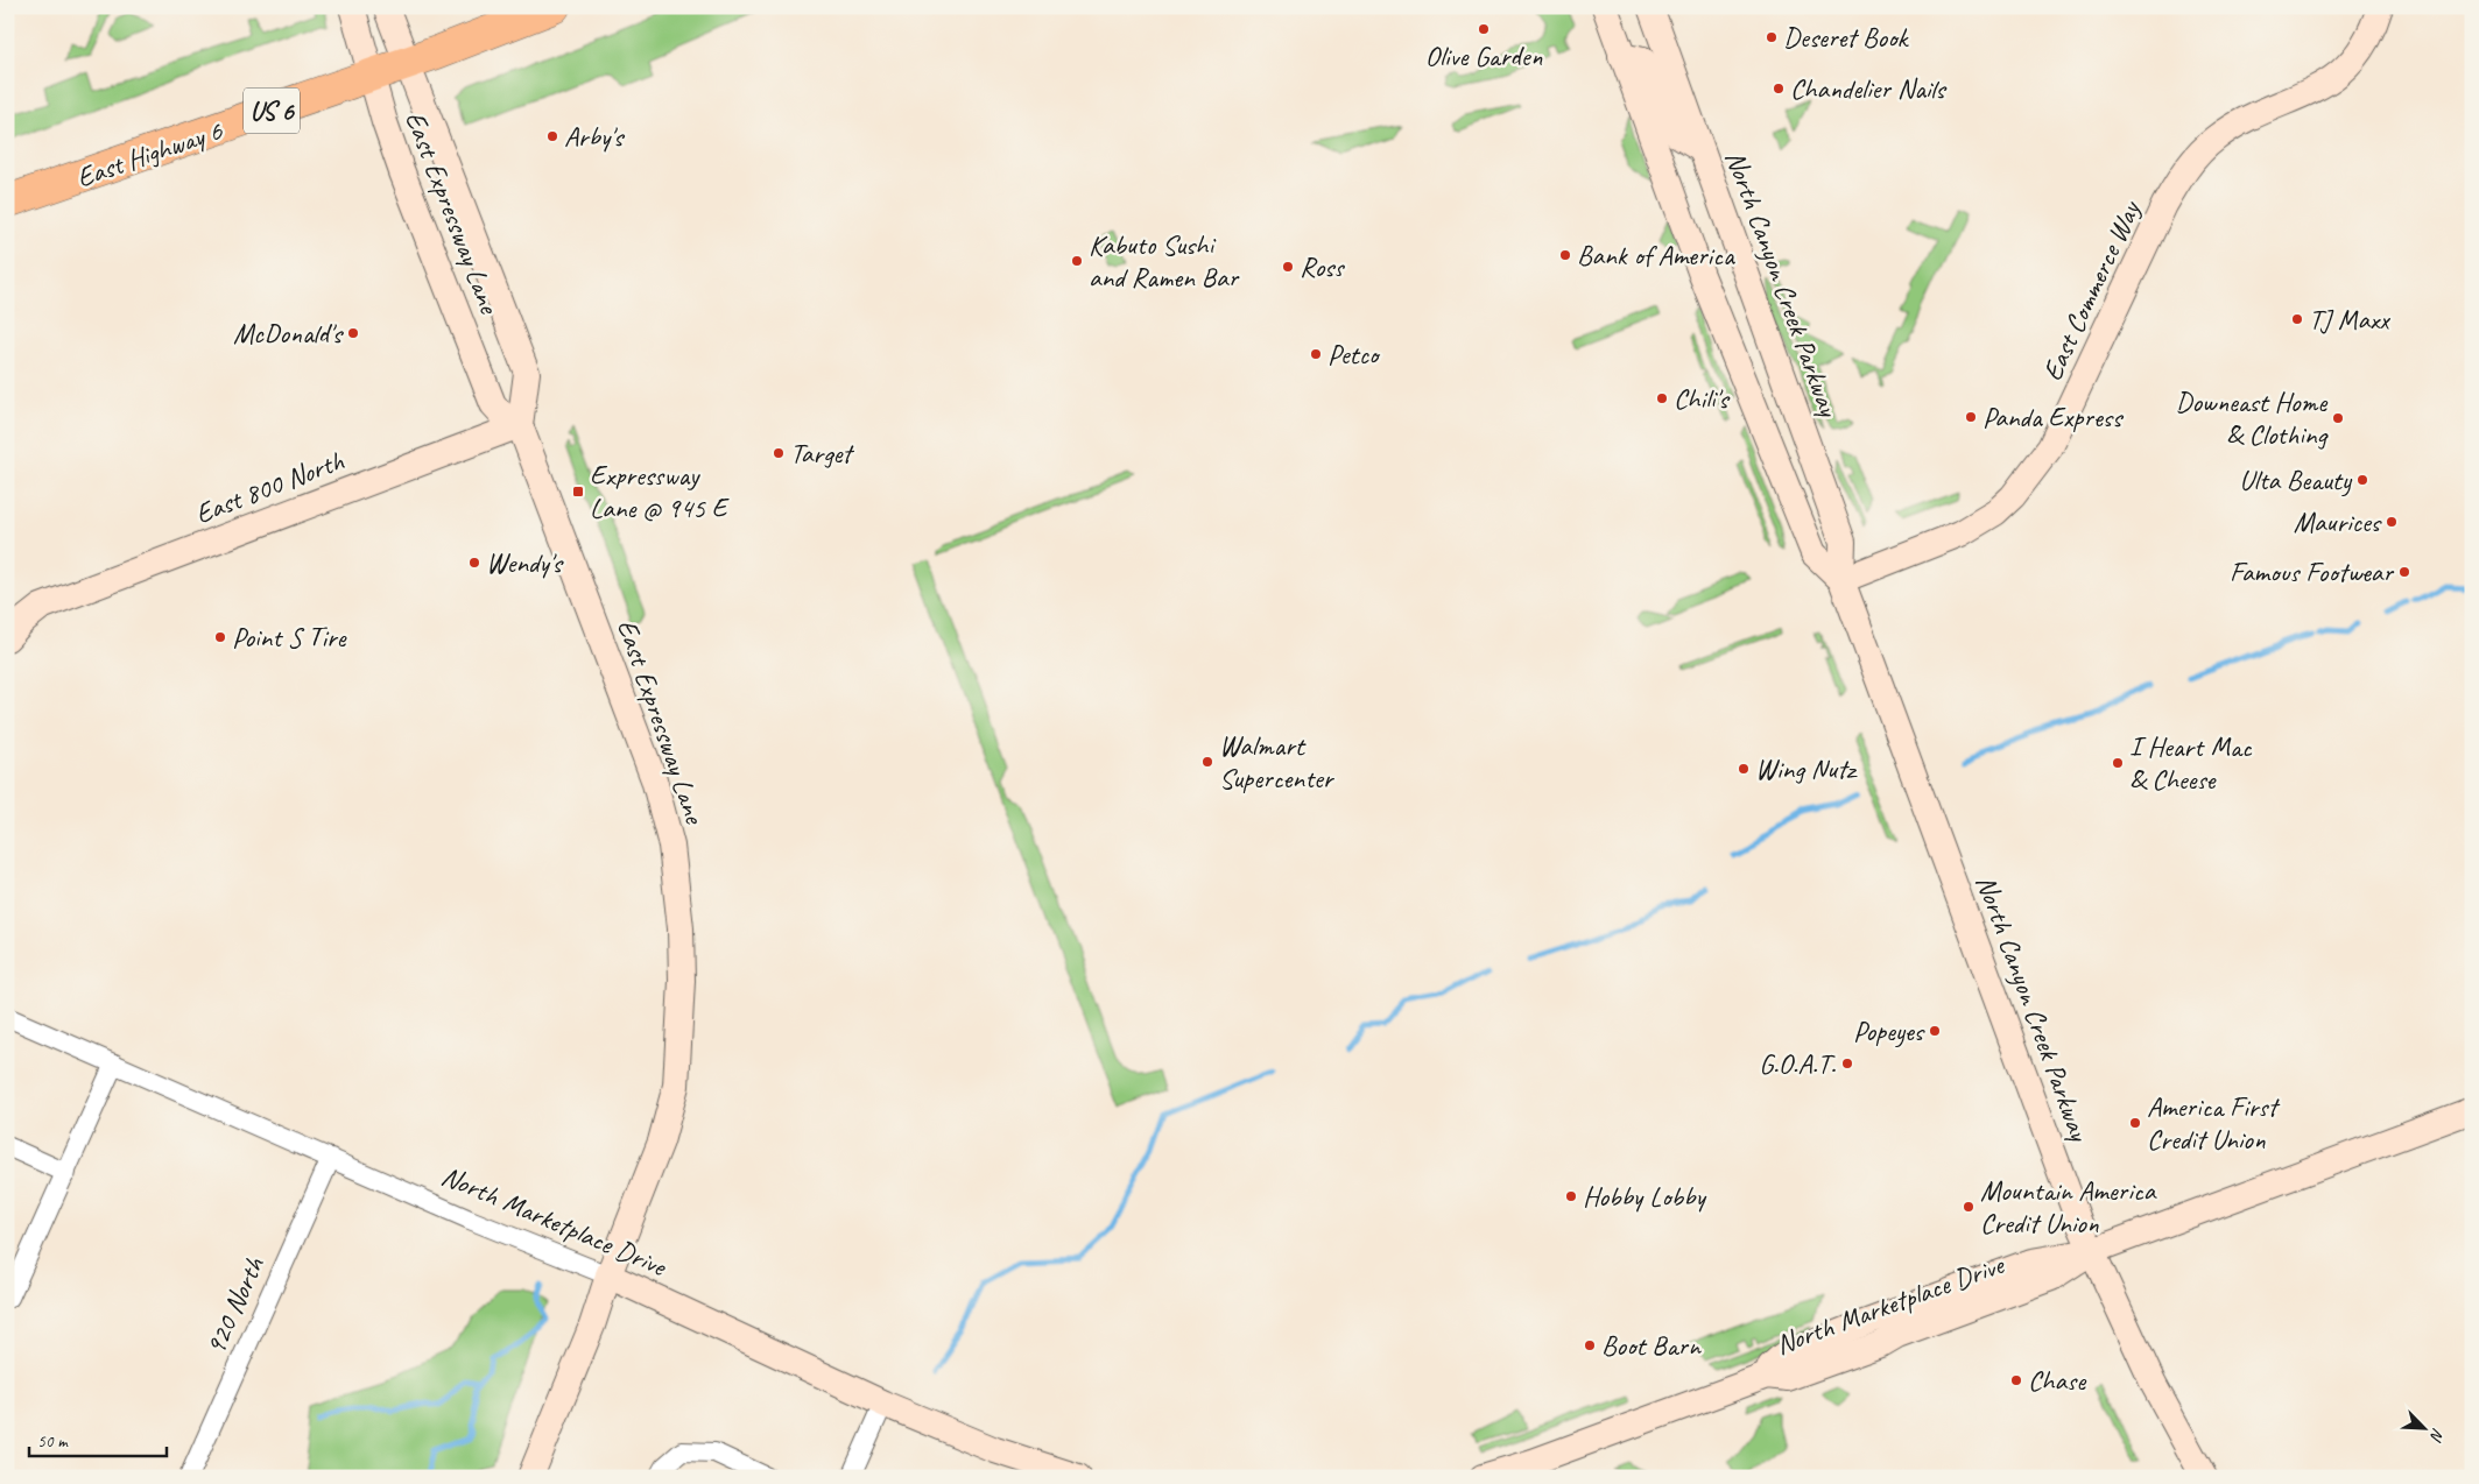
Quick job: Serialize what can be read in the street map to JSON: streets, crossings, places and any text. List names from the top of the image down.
{
  "streets": {
    "highway": ["US 6", "East Highway 6"],
    "street": [
      "East Expressway Lane",
      "North Canyon Creek Parkway",
      "East Commerce Way",
      "East 800 North",
      "North Marketplace Drive",
      "920 North"
    ]
  },
  "crossings": [
    ["East Highway 6", "East Expressway Lane"],
    ["East Expressway Lane", "East 800 North"],
    ["East Expressway Lane", "North Marketplace Drive"],
    ["North Canyon Creek Parkway", "East Commerce Way"],
    ["North Canyon Creek Parkway", "North Marketplace Drive"],
    ["North Marketplace Drive", "920 North"]
  ],
  "places": {
    "other": [
      "Olive Garden",
      "Deseret Book",
      "Chandelier Nails",
      "Arby's",
      "Bank of America",
      "Kabuto Sushi and Ramen Bar",
      "Ross",
      "TJ Maxx",
      "McDonald's",
      "Petco",
      "Chili's",
      "Panda Express",
      "Downeast Home & Clothing",
      "Target",
      "Ulta Beauty",
      "Maurices",
      "Wendy's",
      "Famous Footwear",
      "Point S Tire",
      "Walmart Supercenter",
      "I Heart Mac & Cheese",
      "Wing Nutz",
      "Popeyes",
      "G.O.A.T.",
      "America First Credit Union",
      "Hobby Lobby",
      "Mountain America Credit Union",
      "Boot Barn",
      "Chase"
    ],
    "transit": ["Expressway Lane @ 945 E"]
  },
  "scale_bar": "50 m",
  "north": "bottom right"
}
